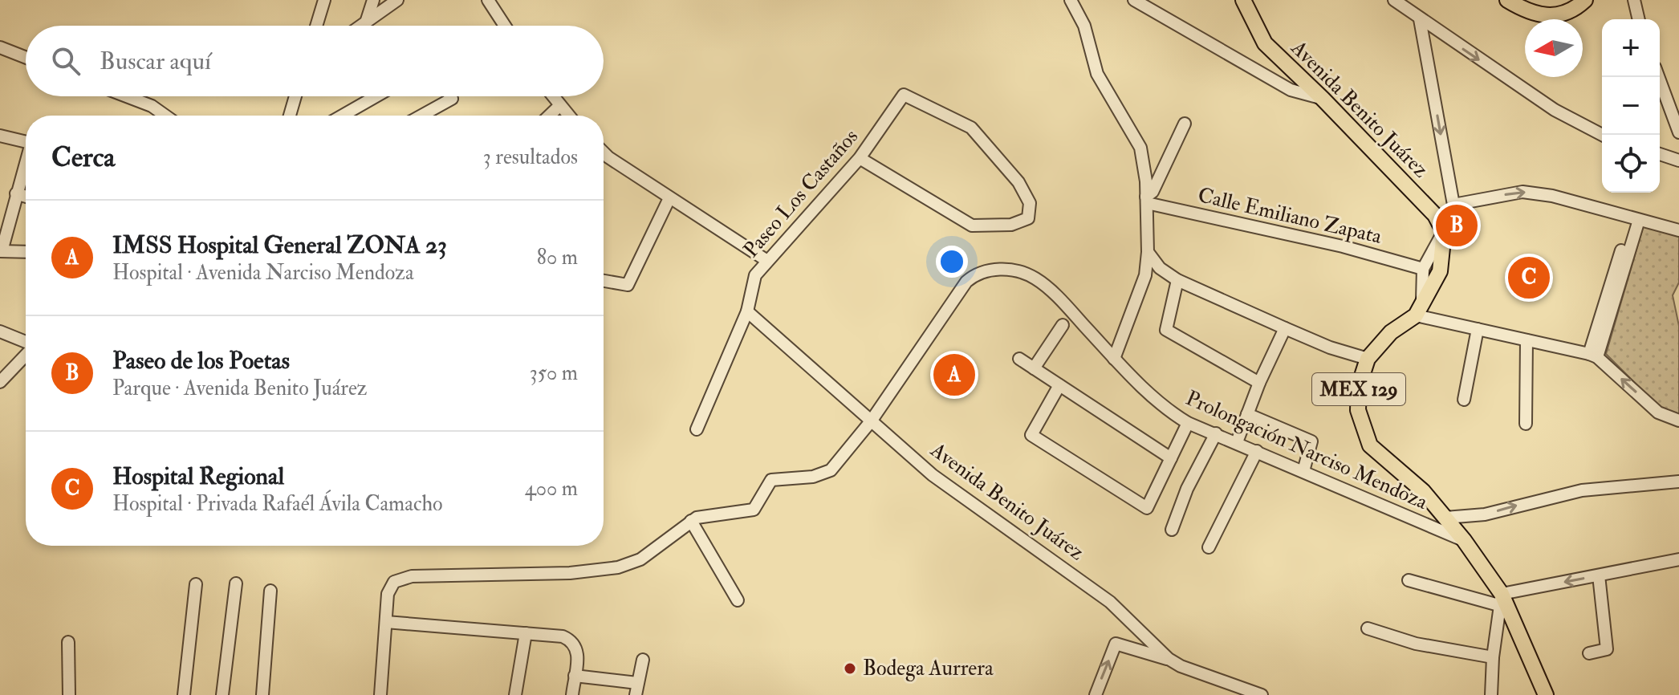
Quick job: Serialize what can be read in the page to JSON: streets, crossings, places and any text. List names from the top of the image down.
{
  "streets": {
    "main road": ["Avenida Benito Juárez", "MEX 129"],
    "street": ["Paseo Los Castaños", "Calle Emiliano Zapata", "Prolongación Narciso Mendoza"]
  },
  "crossings": [
    ["Avenida Benito Juárez", "Paseo Los Castaños"],
    ["Avenida Benito Juárez", "MEX 129"],
    ["Avenida Benito Juárez", "Prolongación Narciso Mendoza"],
    ["MEX 129", "Prolongación Narciso Mendoza"]
  ],
  "places": ["Bodega Aurrera"],
  "north": "left",
  "page": {
    "map_buttons": ["+", "−"],
    "search": "Buscar aquí",
    "heading": ["Cerca", "3 resultados"],
    "list": [
      {
        "mark": "A",
        "name": "IMSS Hospital General ZONA 23",
        "note": "Hospital · Avenida Narciso Mendoza",
        "value": "80 m"
      },
      {
        "mark": "B",
        "name": "Paseo de los Poetas",
        "note": "Parque · Avenida Benito Juárez",
        "value": "350 m"
      },
      {
        "mark": "C",
        "name": "Hospital Regional",
        "note": "Hospital · Privada Rafaél Ávila Camacho",
        "value": "400 m"
      }
    ],
    "pins": ["B", "C", "A"]
  }
}
